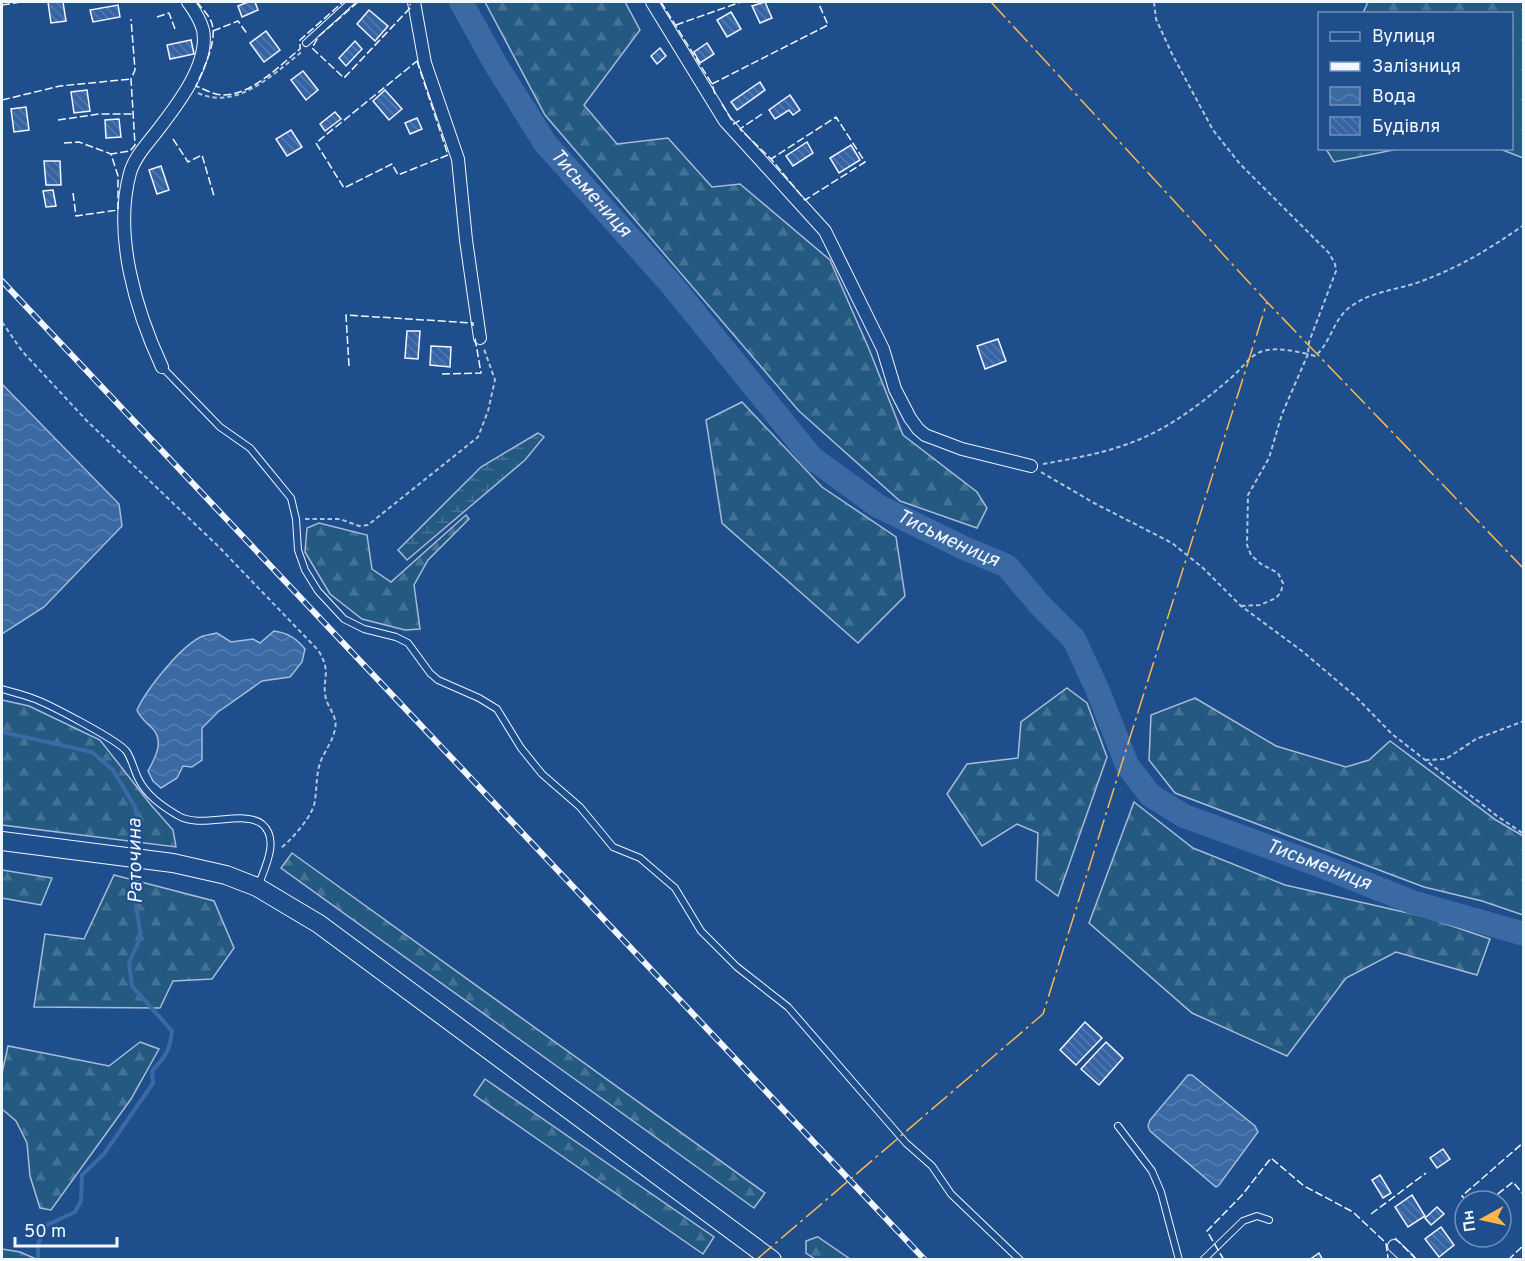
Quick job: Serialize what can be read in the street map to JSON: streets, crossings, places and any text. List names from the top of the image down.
{
  "water": ["Тисьмениця", "Раточина"],
  "legend": [
    "Вулиця",
    "Залізниця",
    "Вода",
    "Будівля"
  ],
  "scale_bar": "50 m",
  "north": "left"
}
